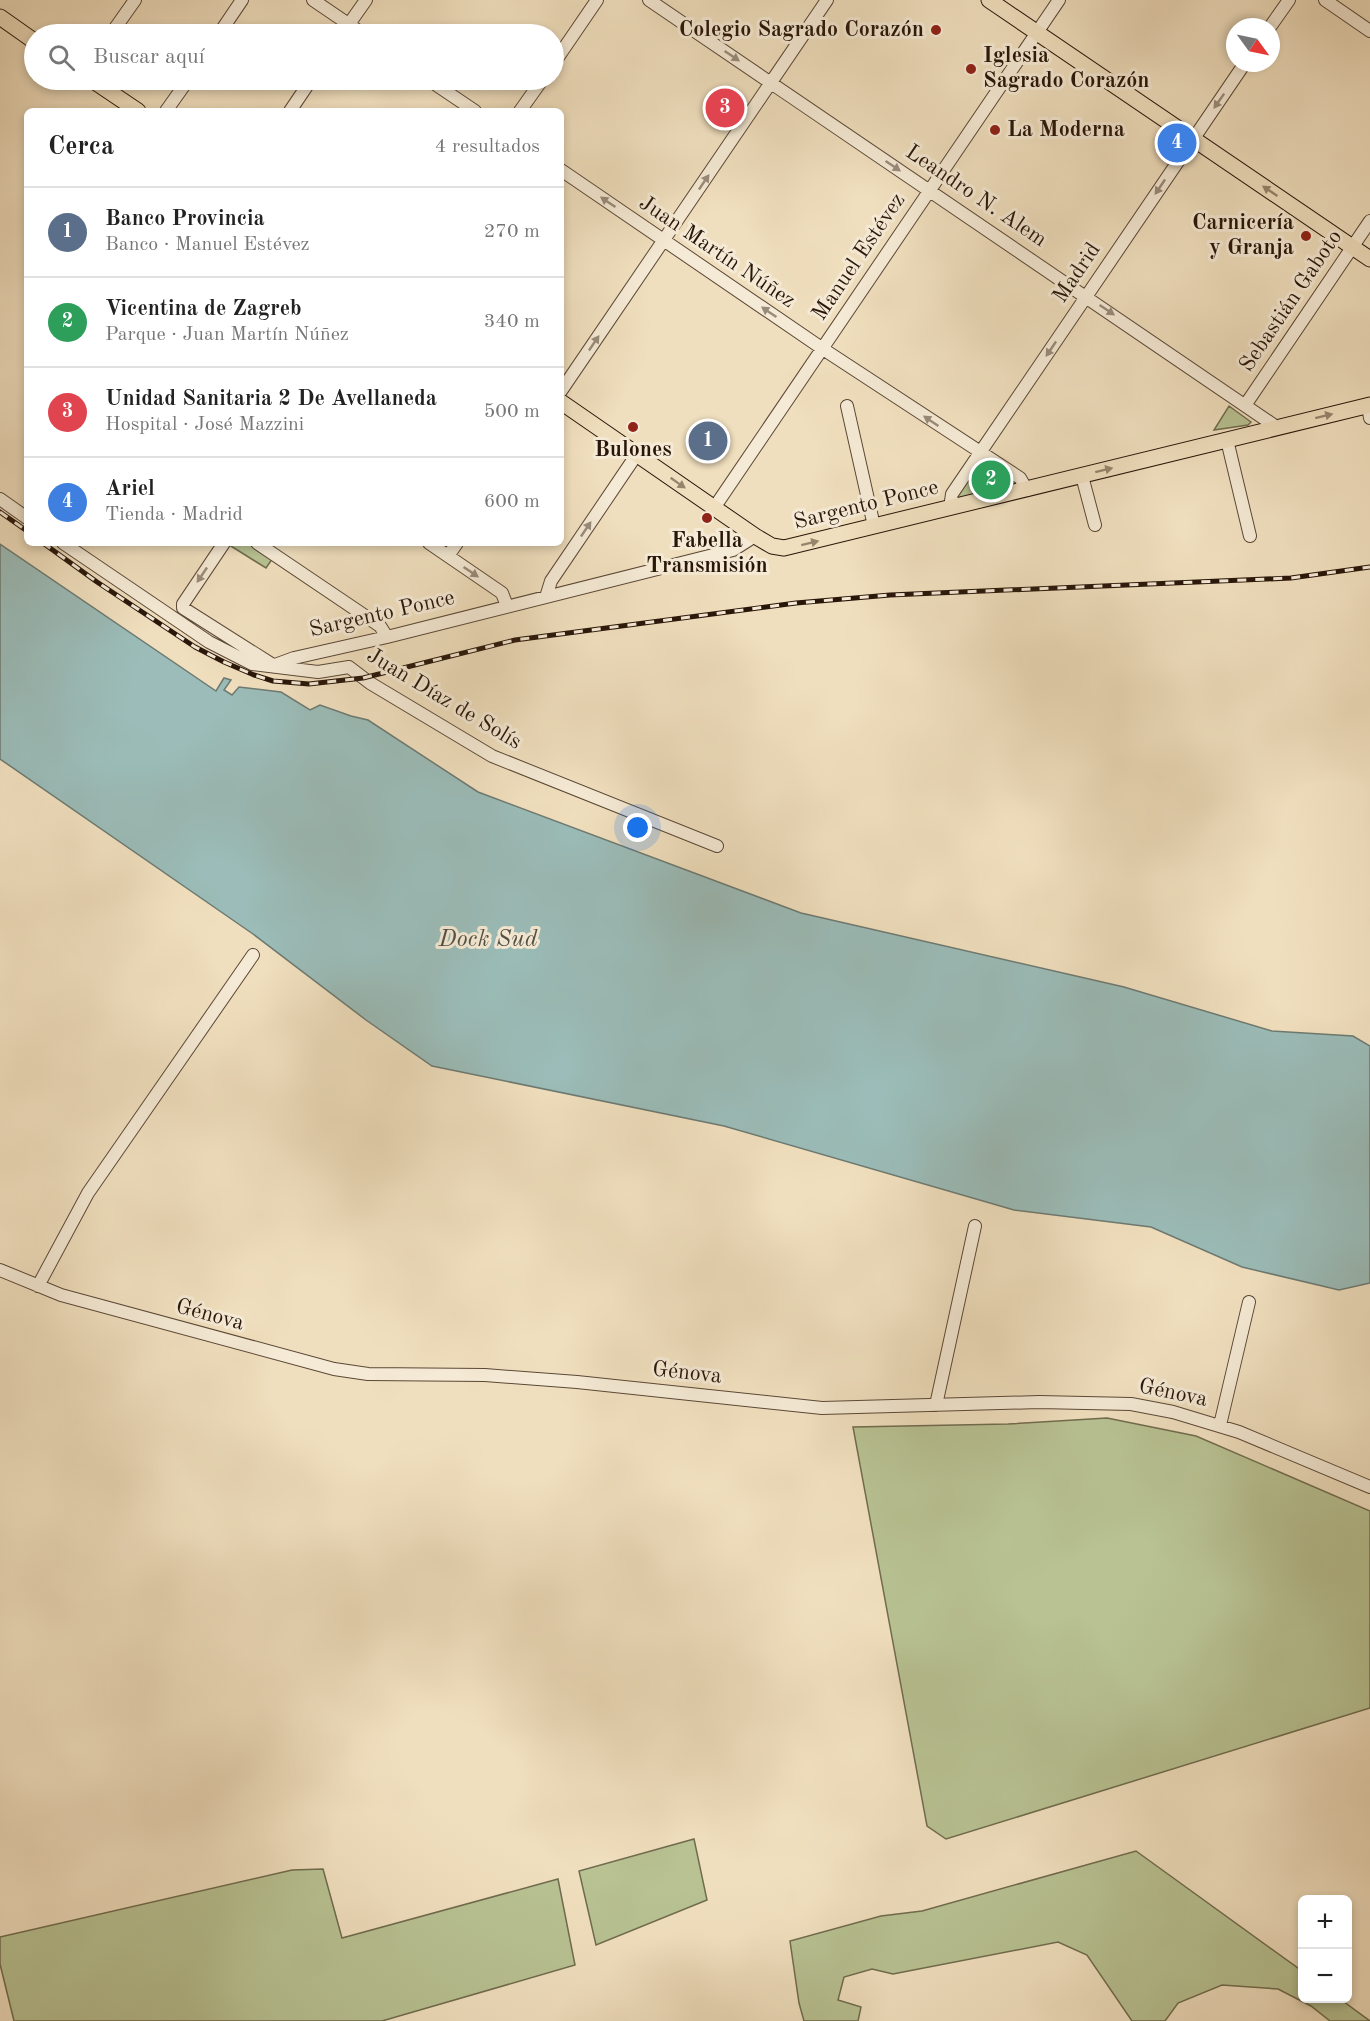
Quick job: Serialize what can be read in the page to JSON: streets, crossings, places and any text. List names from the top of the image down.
{
  "streets": {
    "main road": ["Sargento Ponce"],
    "street": [
      "Leandro N. Alem",
      "Juan Martín Núñez",
      "Manuel Estévez",
      "Madrid",
      "Sebastián Gaboto",
      "Juan Díaz de Solís",
      "Génova"
    ]
  },
  "crossings": [
    ["Leandro N. Alem", "Manuel Estévez"],
    ["Leandro N. Alem", "Madrid"],
    ["Leandro N. Alem", "Sebastián Gaboto"],
    ["Leandro N. Alem", "Sargento Ponce"],
    ["Juan Martín Núñez", "Manuel Estévez"],
    ["Juan Martín Núñez", "Madrid"],
    ["Juan Martín Núñez", "Sargento Ponce"],
    ["Madrid", "Sargento Ponce"],
    ["Sargento Ponce", "Juan Díaz de Solís"]
  ],
  "one_way": ["Leandro N. Alem", "Juan Martín Núñez", "Madrid"],
  "water": ["Dock Sud"],
  "places": [
    "Colegio Sagrado Corazón",
    "Iglesia Sagrado Corazón",
    "La Moderna",
    "Carnicería y Granja",
    "Bulones",
    "Fabella Transmisión"
  ],
  "north": "bottom right",
  "page": {
    "search": "Buscar aquí",
    "pins": [
      "3",
      "4",
      "1",
      "2"
    ],
    "heading": ["Cerca", "4 resultados"],
    "list": [
      {
        "mark": "1",
        "name": "Banco Provincia",
        "note": "Banco · Manuel Estévez",
        "value": "270 m"
      },
      {
        "mark": "2",
        "name": "Vicentina de Zagreb",
        "note": "Parque · Juan Martín Núñez",
        "value": "340 m"
      },
      {
        "mark": "3",
        "name": "Unidad Sanitaria 2 De Avellaneda",
        "note": "Hospital · José Mazzini",
        "value": "500 m"
      },
      {
        "mark": "4",
        "name": "Ariel",
        "note": "Tienda · Madrid",
        "value": "600 m"
      }
    ],
    "map_buttons": ["+", "−"]
  }
}
